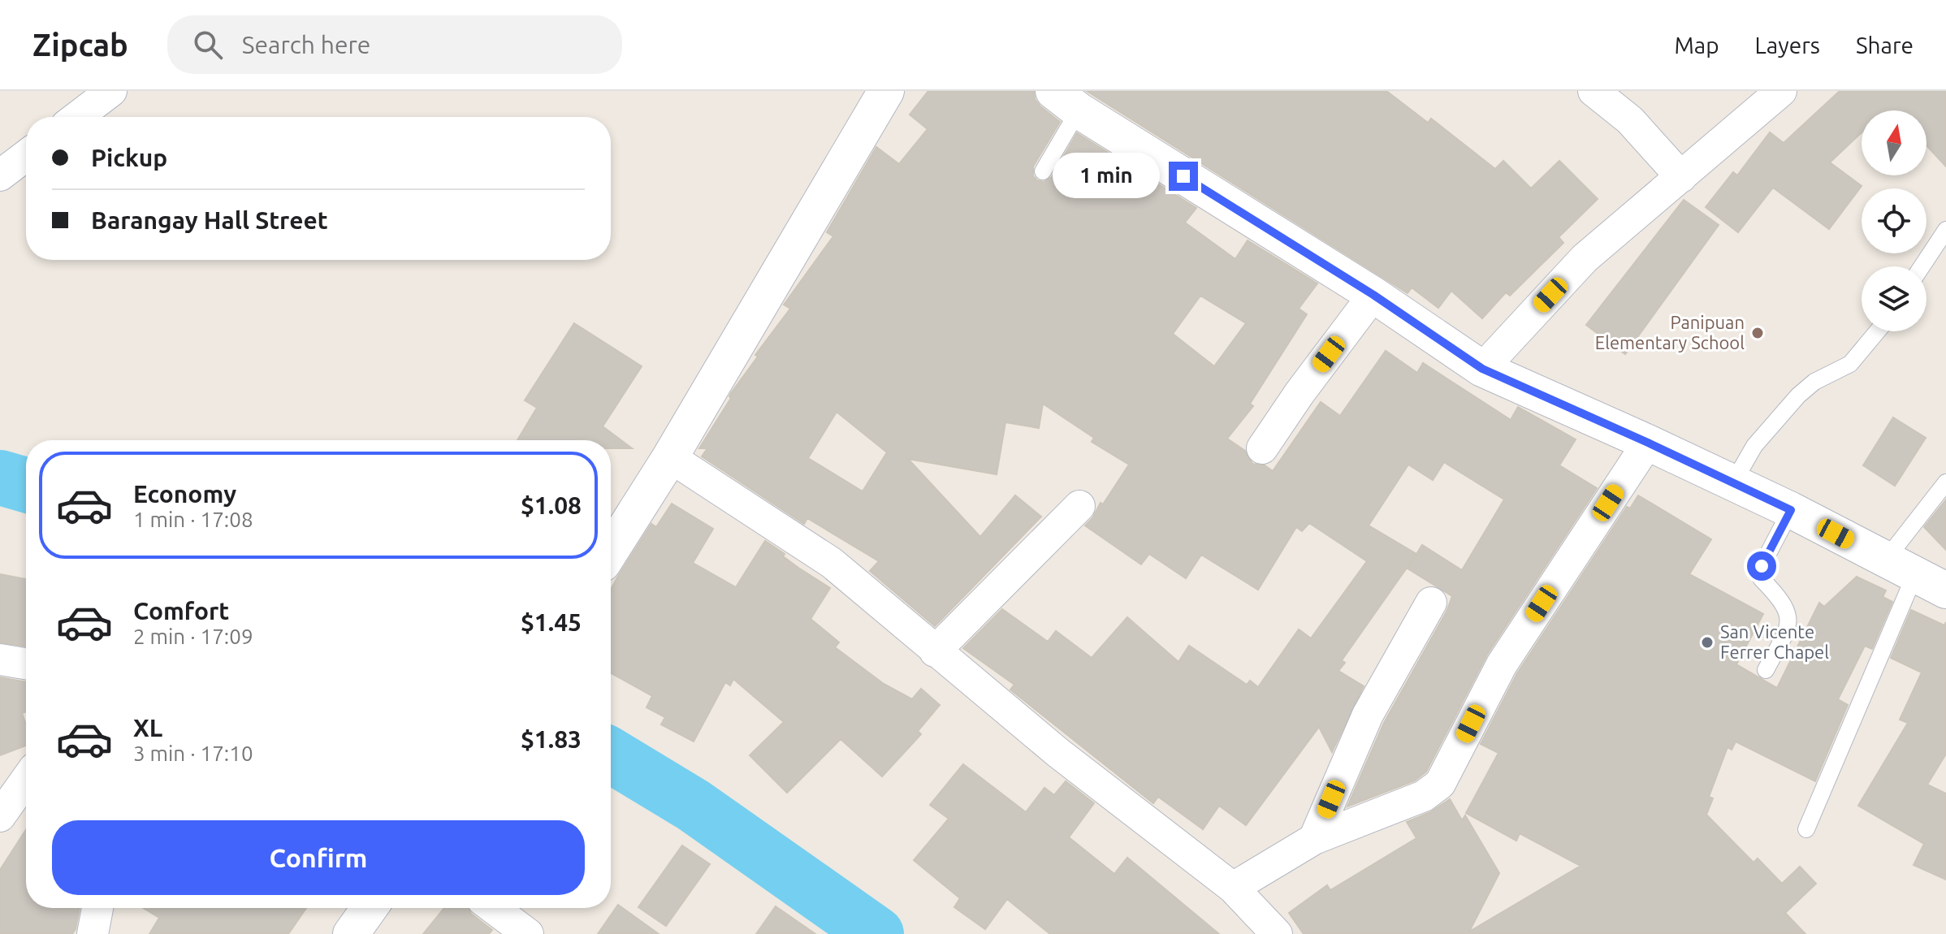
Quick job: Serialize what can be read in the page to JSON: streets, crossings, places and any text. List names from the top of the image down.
{
  "places": ["Panipuan Elementary School", "San Vicente Ferrer Chapel"],
  "north": "top",
  "page": {
    "header": "Zipcab",
    "search": "Search here",
    "nav": ["Map", "Layers", "Share"],
    "banner": ["Pickup", "Barangay Hall Street"],
    "bubble": "1 min",
    "list": [
      {
        "name": "Economy",
        "note": "1 min · 17:08",
        "value": "$1.08"
      },
      {
        "name": "Comfort",
        "note": "2 min · 17:09",
        "value": "$1.45"
      },
      {
        "name": "XL",
        "note": "3 min · 17:10",
        "value": "$1.83"
      }
    ],
    "buttons": "Confirm"
  }
}
